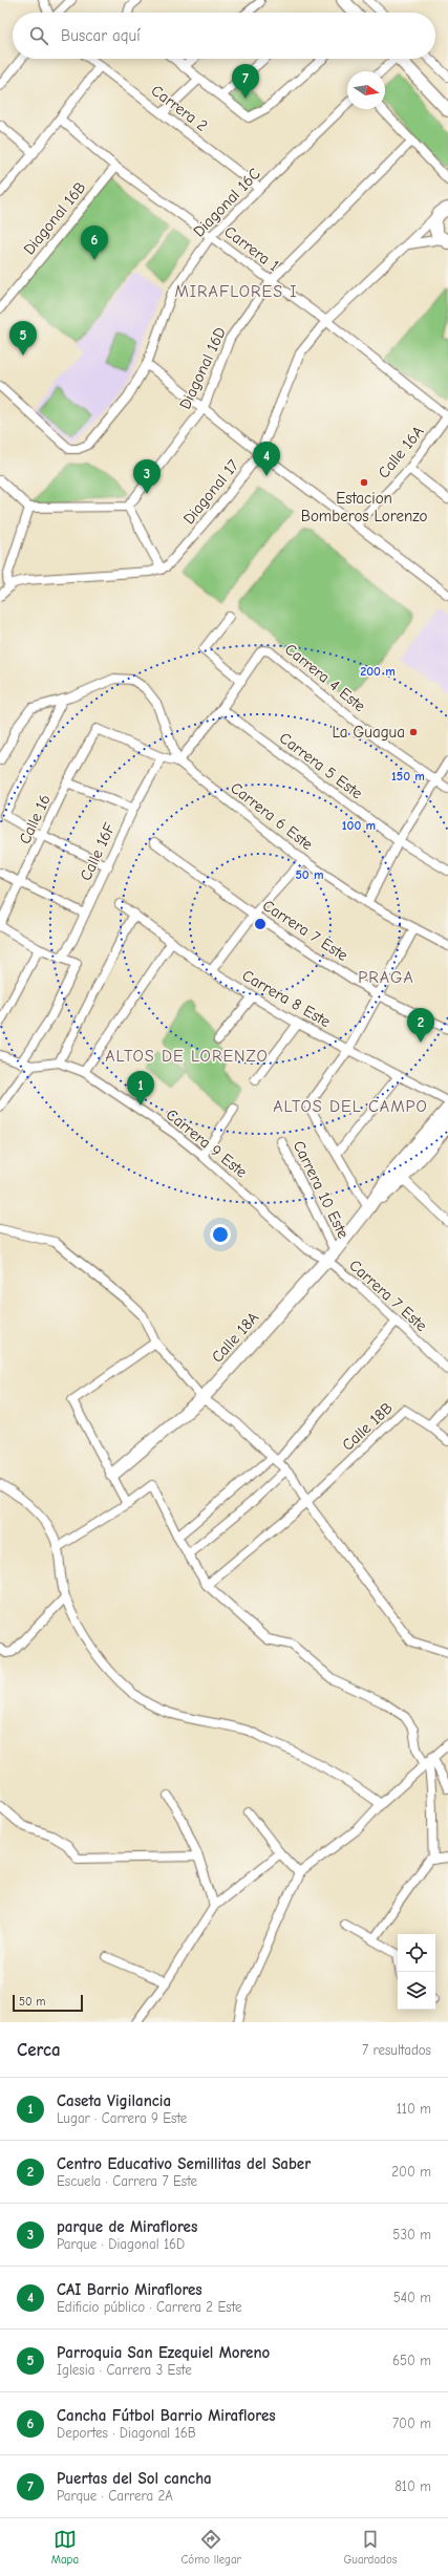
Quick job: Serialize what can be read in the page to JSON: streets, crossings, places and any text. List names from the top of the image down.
{
  "streets": {
    "street": [
      "Carrera 2",
      "Diagonal 16C",
      "Diagonal 16B",
      "Carrera 1",
      "Diagonal 16D",
      "Calle 16A",
      "Diagonal 17",
      "Carrera 4 Este",
      "Carrera 5 Este",
      "Carrera 6 Este",
      "Calle 16",
      "Calle 16F",
      "Carrera 7 Este",
      "Carrera 8 Este",
      "Carrera 9 Este",
      "Carrera 10 Este",
      "Calle 18A",
      "Calle 18B"
    ]
  },
  "crossings": [
    ["Carrera 2", "Diagonal 16C"],
    ["Diagonal 16C", "Carrera 1"],
    ["Diagonal 16B", "Carrera 1"],
    ["Carrera 1", "Diagonal 16D"],
    ["Carrera 1", "Calle 16A"],
    ["Carrera 1", "Diagonal 17"],
    ["Calle 16", "Calle 16F"],
    ["Carrera 7 Este", "Carrera 9 Este"],
    ["Carrera 7 Este", "Carrera 10 Este"],
    ["Carrera 7 Este", "Calle 18A"],
    ["Carrera 9 Este", "Carrera 10 Este"],
    ["Carrera 9 Este", "Calle 18A"],
    ["Carrera 10 Este", "Calle 18A"]
  ],
  "districts": [
    "MIRAFLORES I",
    "PRAGA",
    "ALTOS DE LORENZO",
    "ALTOS DEL CAMPO"
  ],
  "places": ["Estacion Bomberos Lorenzo", "La Guagua"],
  "scale_bar": "50 m",
  "north": "right",
  "page": {
    "search": "Buscar aquí",
    "pins": [
      "7",
      "6",
      "5",
      "4",
      "3",
      "2",
      "1"
    ],
    "scale": "50 m",
    "heading": ["Cerca", "7 resultados"],
    "list": [
      {
        "mark": "1",
        "name": "Caseta Vigilancia",
        "note": "Lugar · Carrera 9 Este",
        "value": "110 m"
      },
      {
        "mark": "2",
        "name": "Centro Educativo Semillitas del Saber",
        "note": "Escuela · Carrera 7 Este",
        "value": "200 m"
      },
      {
        "mark": "3",
        "name": "parque de Miraflores",
        "note": "Parque · Diagonal 16D",
        "value": "530 m"
      },
      {
        "mark": "4",
        "name": "CAI Barrio Miraflores",
        "note": "Edificio público · Carrera 2 Este",
        "value": "540 m"
      },
      {
        "mark": "5",
        "name": "Parroquia San Ezequiel Moreno",
        "note": "Iglesia · Carrera 3 Este",
        "value": "650 m"
      },
      {
        "mark": "6",
        "name": "Cancha Fútbol Barrio Miraflores",
        "note": "Deportes · Diagonal 16B",
        "value": "700 m"
      },
      {
        "mark": "7",
        "name": "Puertas del Sol cancha",
        "note": "Parque · Carrera 2A",
        "value": "810 m"
      }
    ],
    "nav": ["Mapa", "Cómo llegar", "Guardados"]
  },
  "rings": [
    "200 m",
    "150 m",
    "100 m",
    "50 m"
  ]
}
